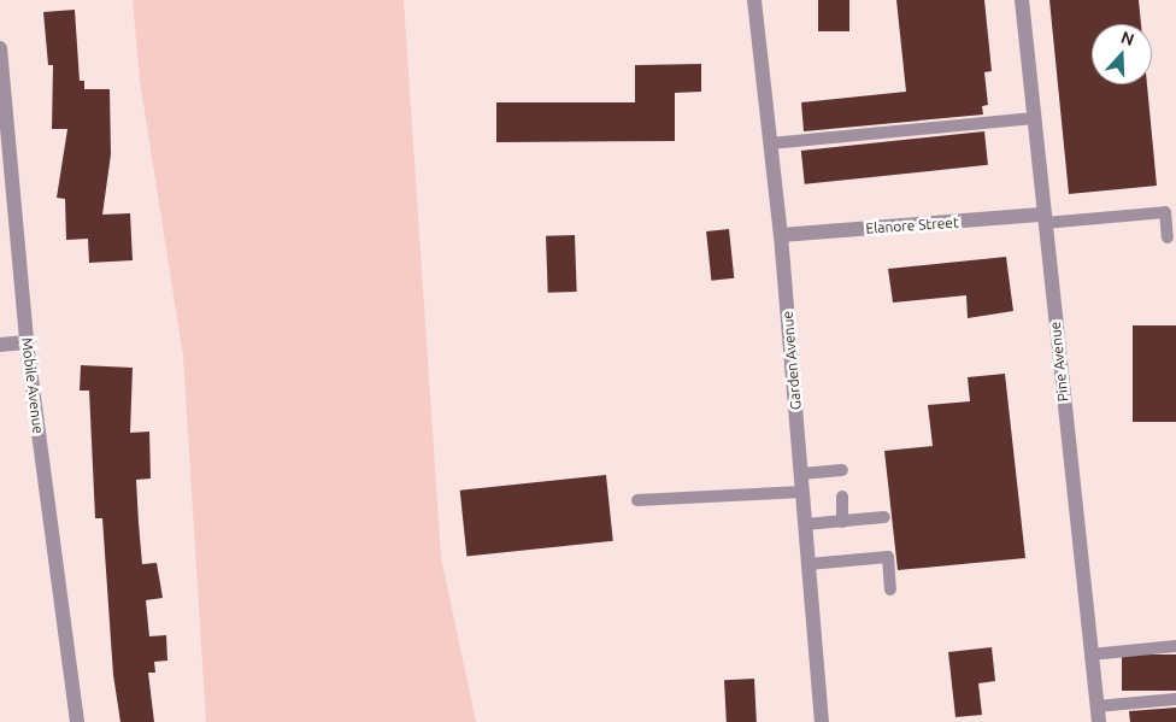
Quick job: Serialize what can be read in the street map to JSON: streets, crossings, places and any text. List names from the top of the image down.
{
  "streets": {
    "street": [
      "Elanore Street",
      "Garden Avenue",
      "Pine Avenue",
      "Mobile Avenue"
    ]
  },
  "crossings": [
    ["Elanore Street", "Garden Avenue"],
    ["Elanore Street", "Pine Avenue"]
  ],
  "north": "top"
}
